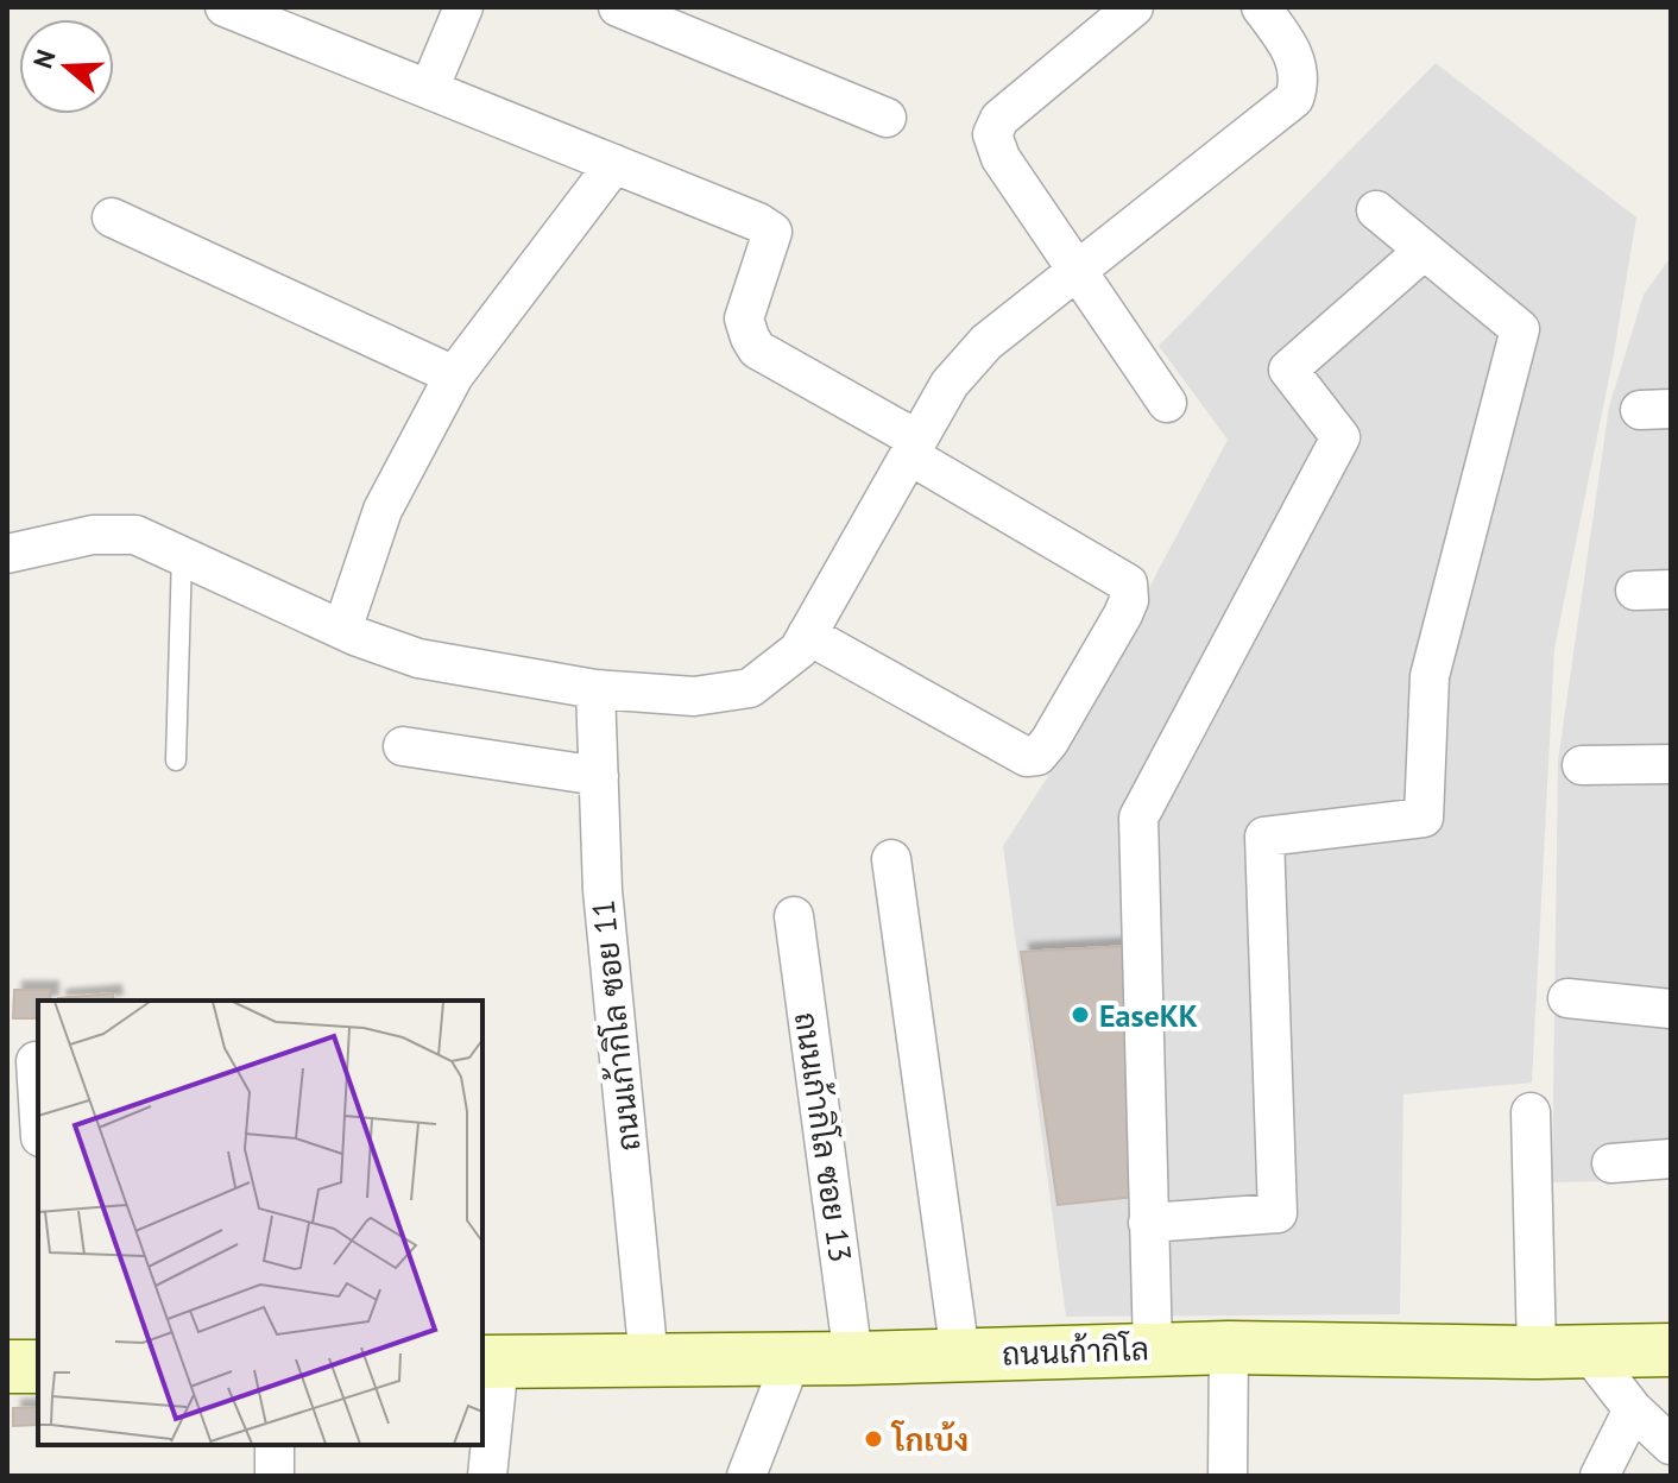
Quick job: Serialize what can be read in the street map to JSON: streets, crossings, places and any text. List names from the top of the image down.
{
  "streets": {
    "main road": ["ถนนเก้ากิโล"],
    "street": ["ถนนเก้ากิโล ซอย 11", "ถนนเก้ากิโล ซอย 13"]
  },
  "crossings": [
    ["ถนนเก้ากิโล ซอย 11", "ถนนเก้ากิโล"],
    ["ถนนเก้ากิโล ซอย 13", "ถนนเก้ากิโล"]
  ],
  "places": ["EaseKK", "โกเบ้ง"],
  "north": "left"
}
